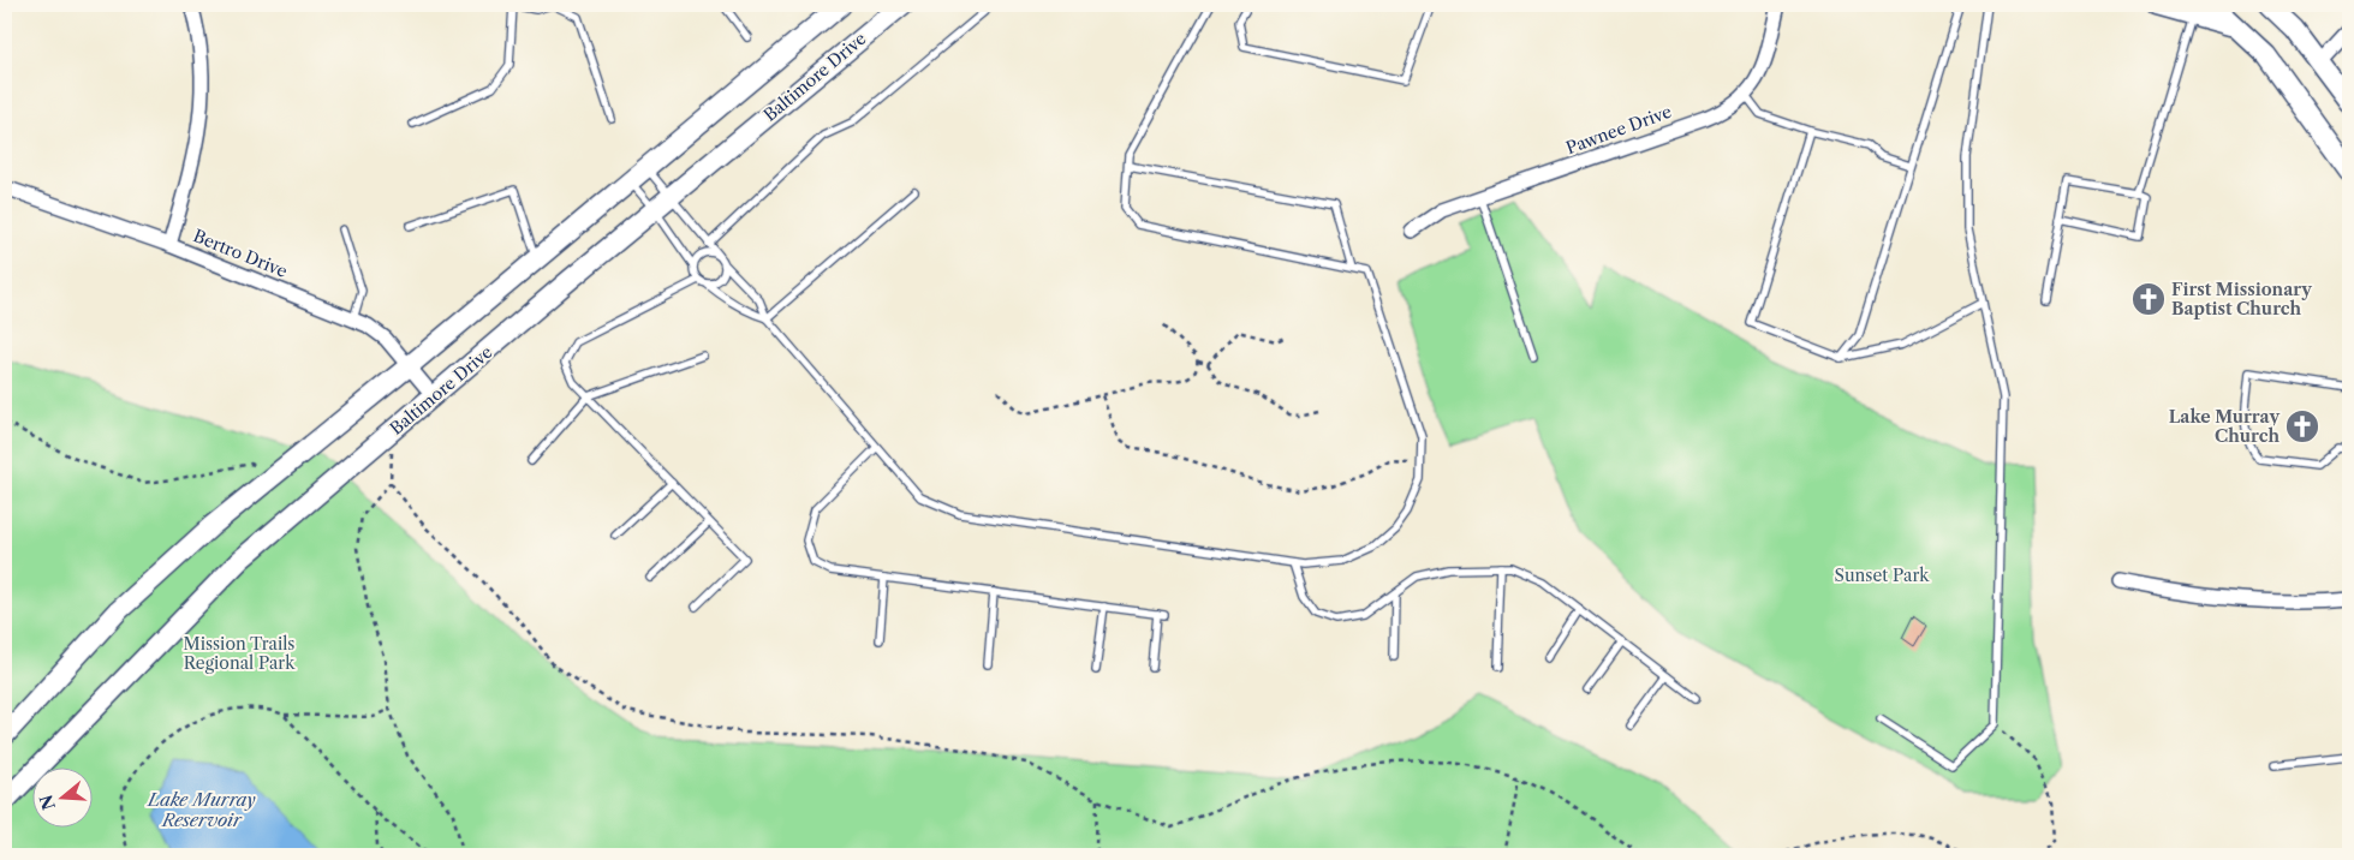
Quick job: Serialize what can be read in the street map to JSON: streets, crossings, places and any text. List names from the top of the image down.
{
  "streets": {
    "main road": ["Baltimore Drive"],
    "street": ["Pawnee Drive", "Bertro Drive"]
  },
  "crossings": [
    ["Baltimore Drive", "Bertro Drive"]
  ],
  "water": ["Lake Murray Reservoir"],
  "parks": ["Sunset Park", "Mission Trails Regional Park"],
  "places": {
    "church": ["First Missionary Baptist Church", "Lake Murray Church"]
  },
  "north": "left"
}
